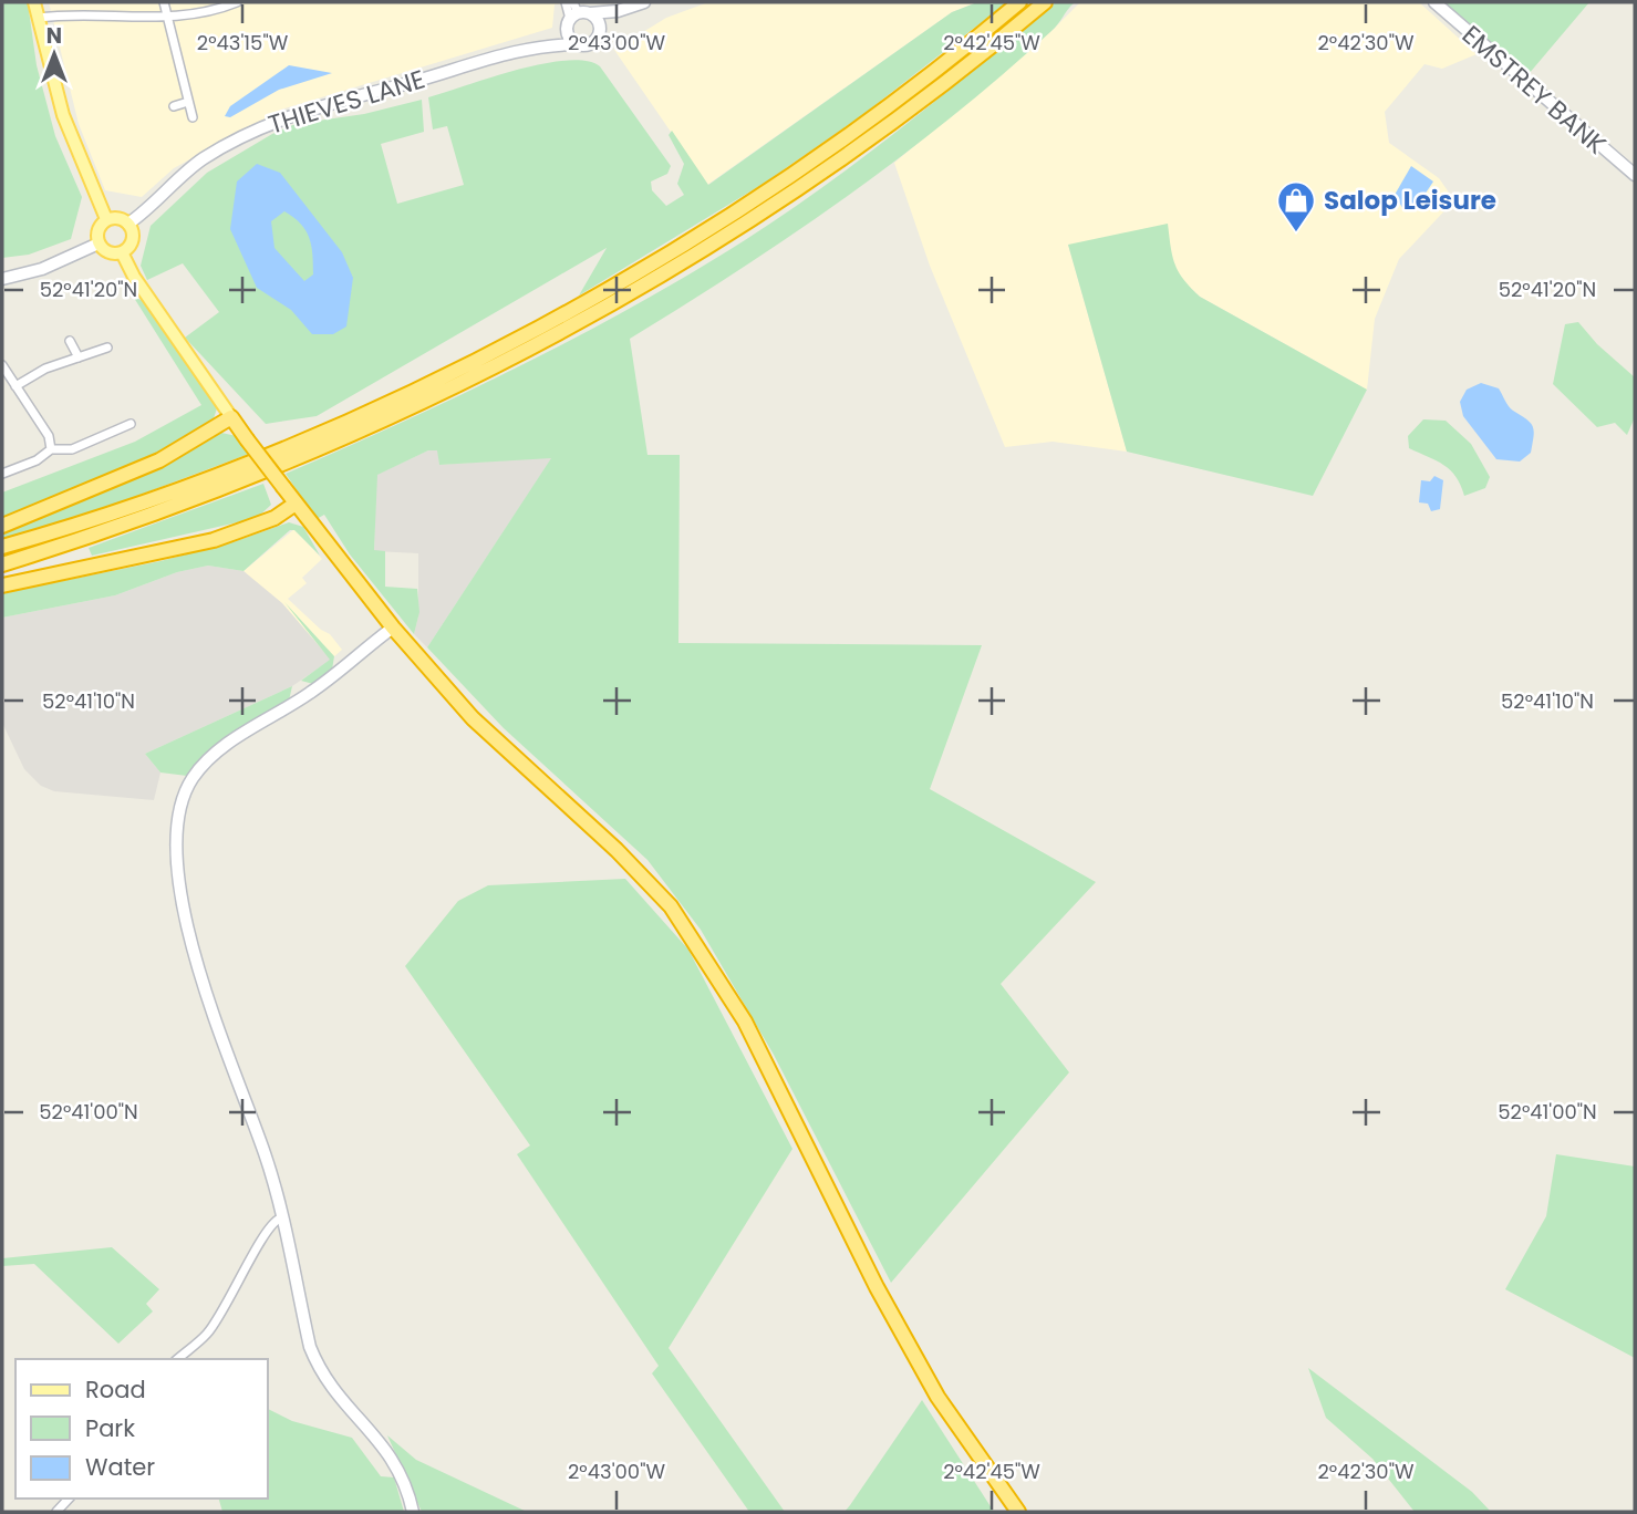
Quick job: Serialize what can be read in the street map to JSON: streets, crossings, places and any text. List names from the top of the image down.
{
  "streets": {
    "main road": ["EMSTREY BANK", "THIEVES LANE"]
  },
  "places": {
    "shop": ["Salop Leisure"]
  },
  "legend": ["Road", "Park", "Water"],
  "north": "top",
  "coordinates": [
    "2°43'15\"W",
    "2°43'00\"W",
    "2°42'45\"W",
    "2°42'30\"W",
    "52°41'20\"N",
    "52°41'10\"N",
    "52°41'00\"N"
  ]
}
